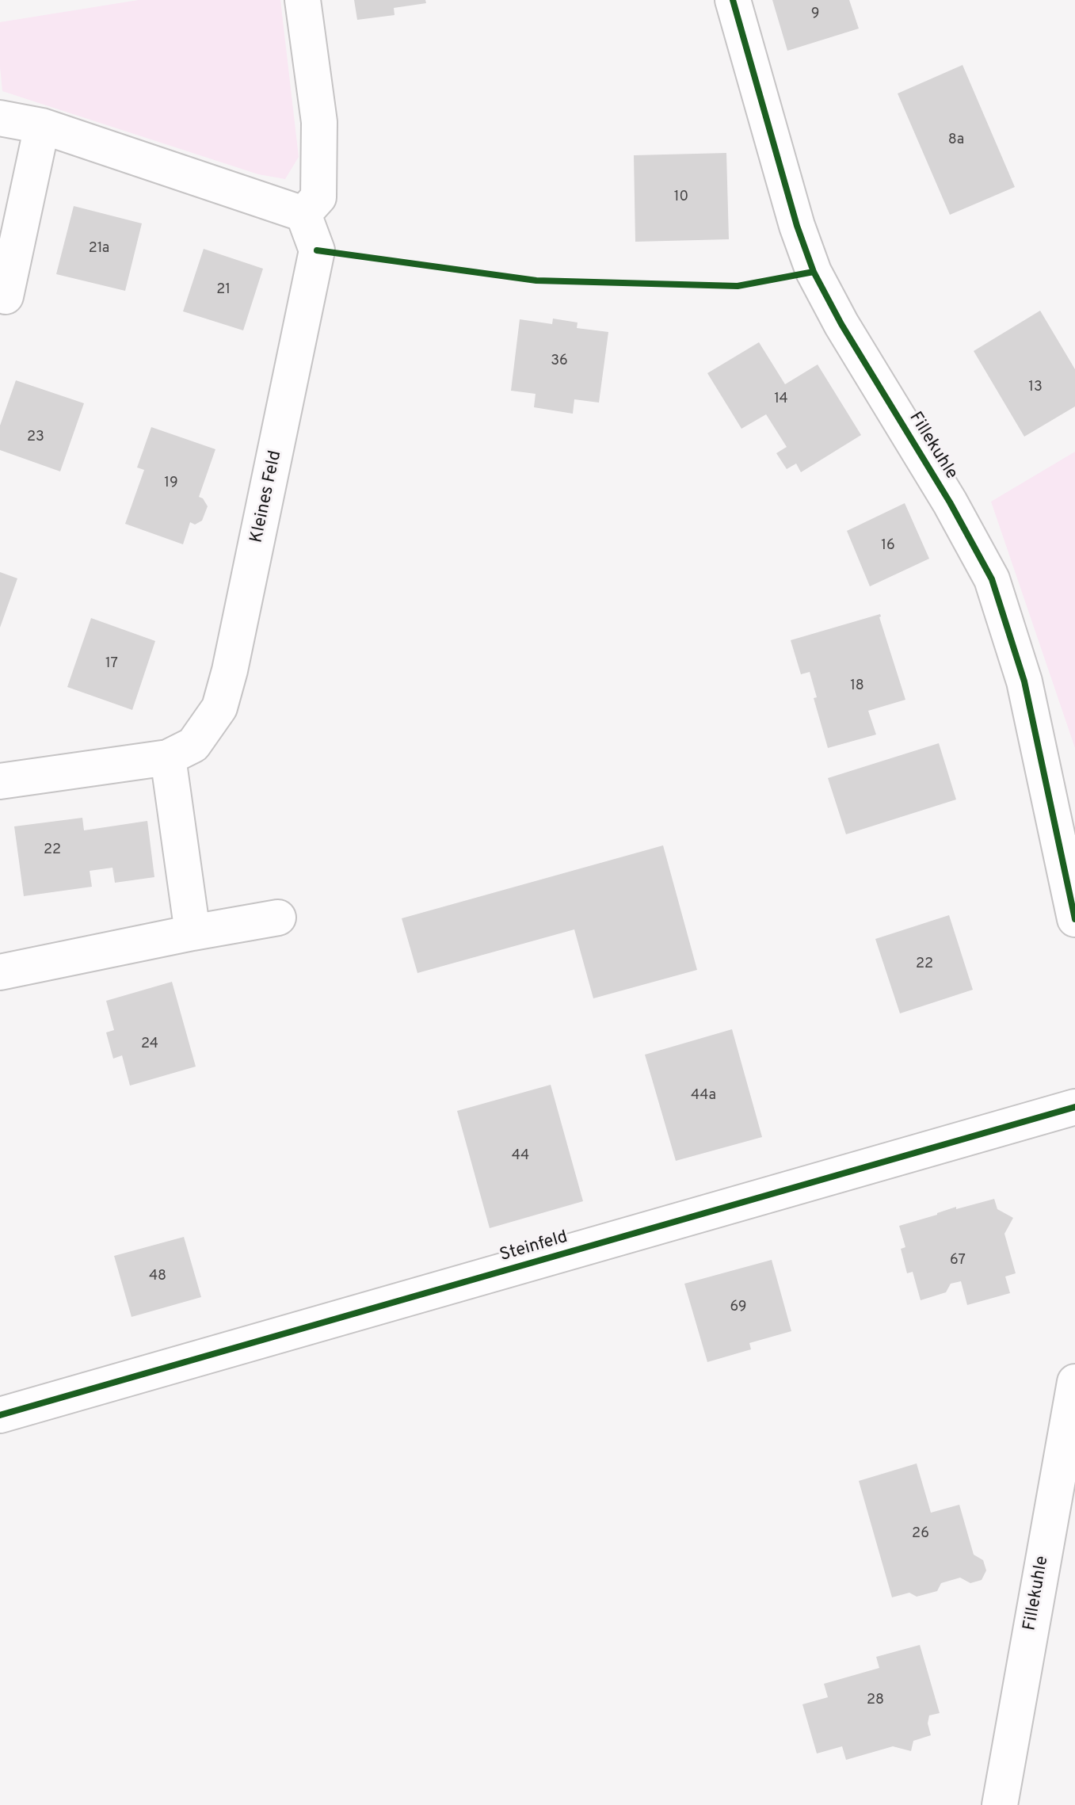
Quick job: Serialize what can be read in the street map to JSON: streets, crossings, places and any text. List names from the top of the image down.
{
  "streets": {
    "street": ["Fillekuhle", "Kleines Feld", "Steinfeld"]
  },
  "house_numbers": [
    "9",
    "8a",
    "10",
    "21a",
    "21",
    "36",
    "13",
    "14",
    "23",
    "19",
    "16",
    "17",
    "18",
    "22",
    "22",
    "24",
    "44a",
    "44",
    "67",
    "48",
    "69",
    "26",
    "28"
  ]
}
